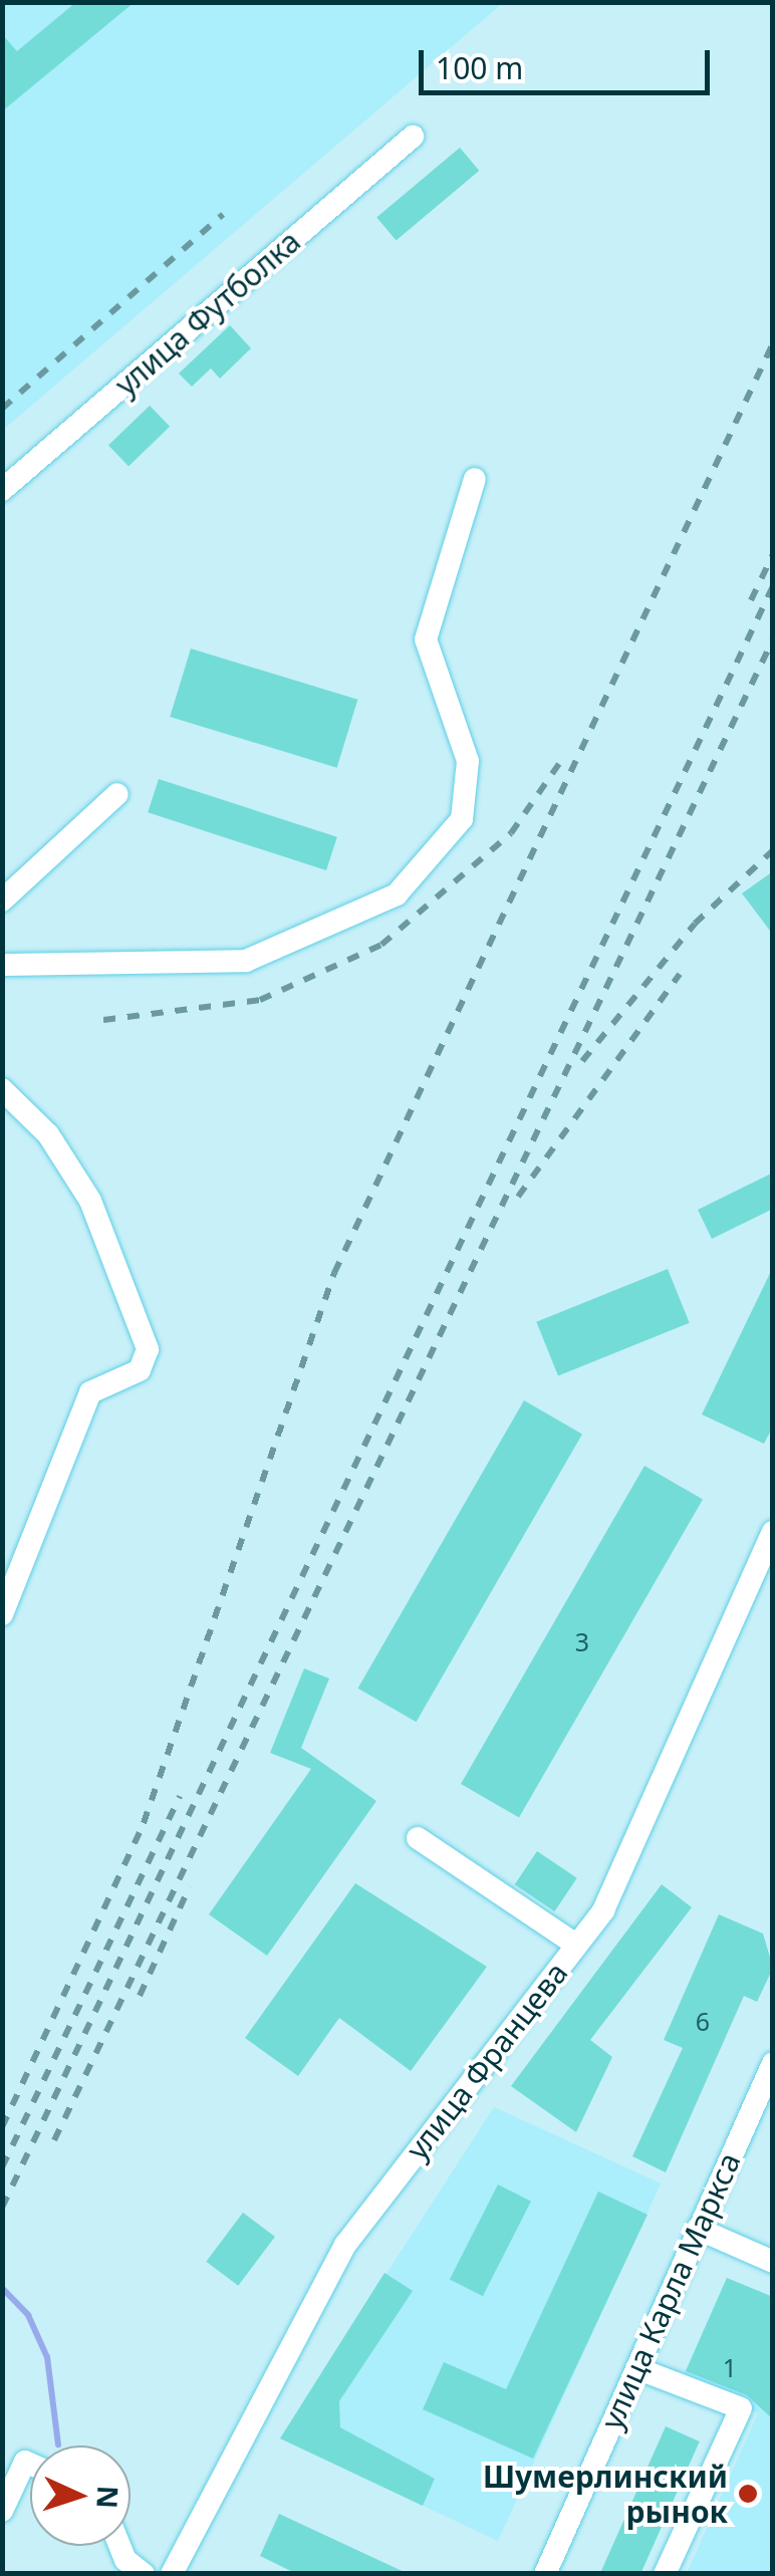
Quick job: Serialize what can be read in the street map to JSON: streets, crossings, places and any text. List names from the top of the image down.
{
  "streets": {
    "street": ["улица Футболка", "улица Францева", "улица Карла Маркса"]
  },
  "places": ["Шумерлинский рынок"],
  "house_numbers": ["3", "6", "1"],
  "scale_bar": "100 m",
  "north": "right"
}
